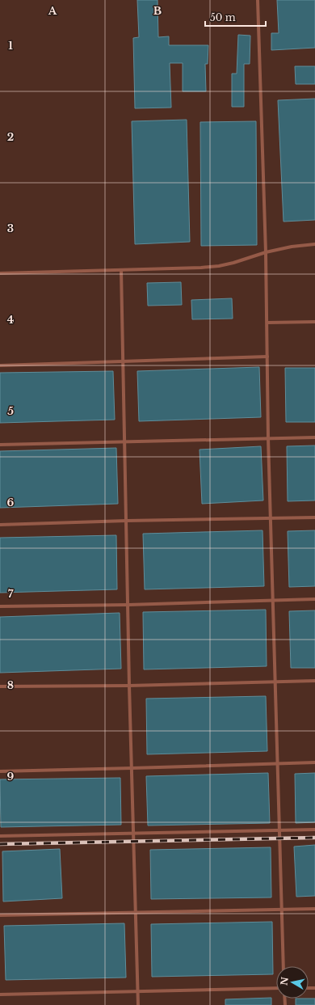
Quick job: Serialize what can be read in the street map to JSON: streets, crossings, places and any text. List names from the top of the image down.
{
  "scale_bar": "50 m",
  "north": "left",
  "grid": {
    "columns": ["A", "B"],
    "rows": [
      "1",
      "2",
      "3",
      "4",
      "5",
      "6",
      "7",
      "8",
      "9"
    ]
  }
}
